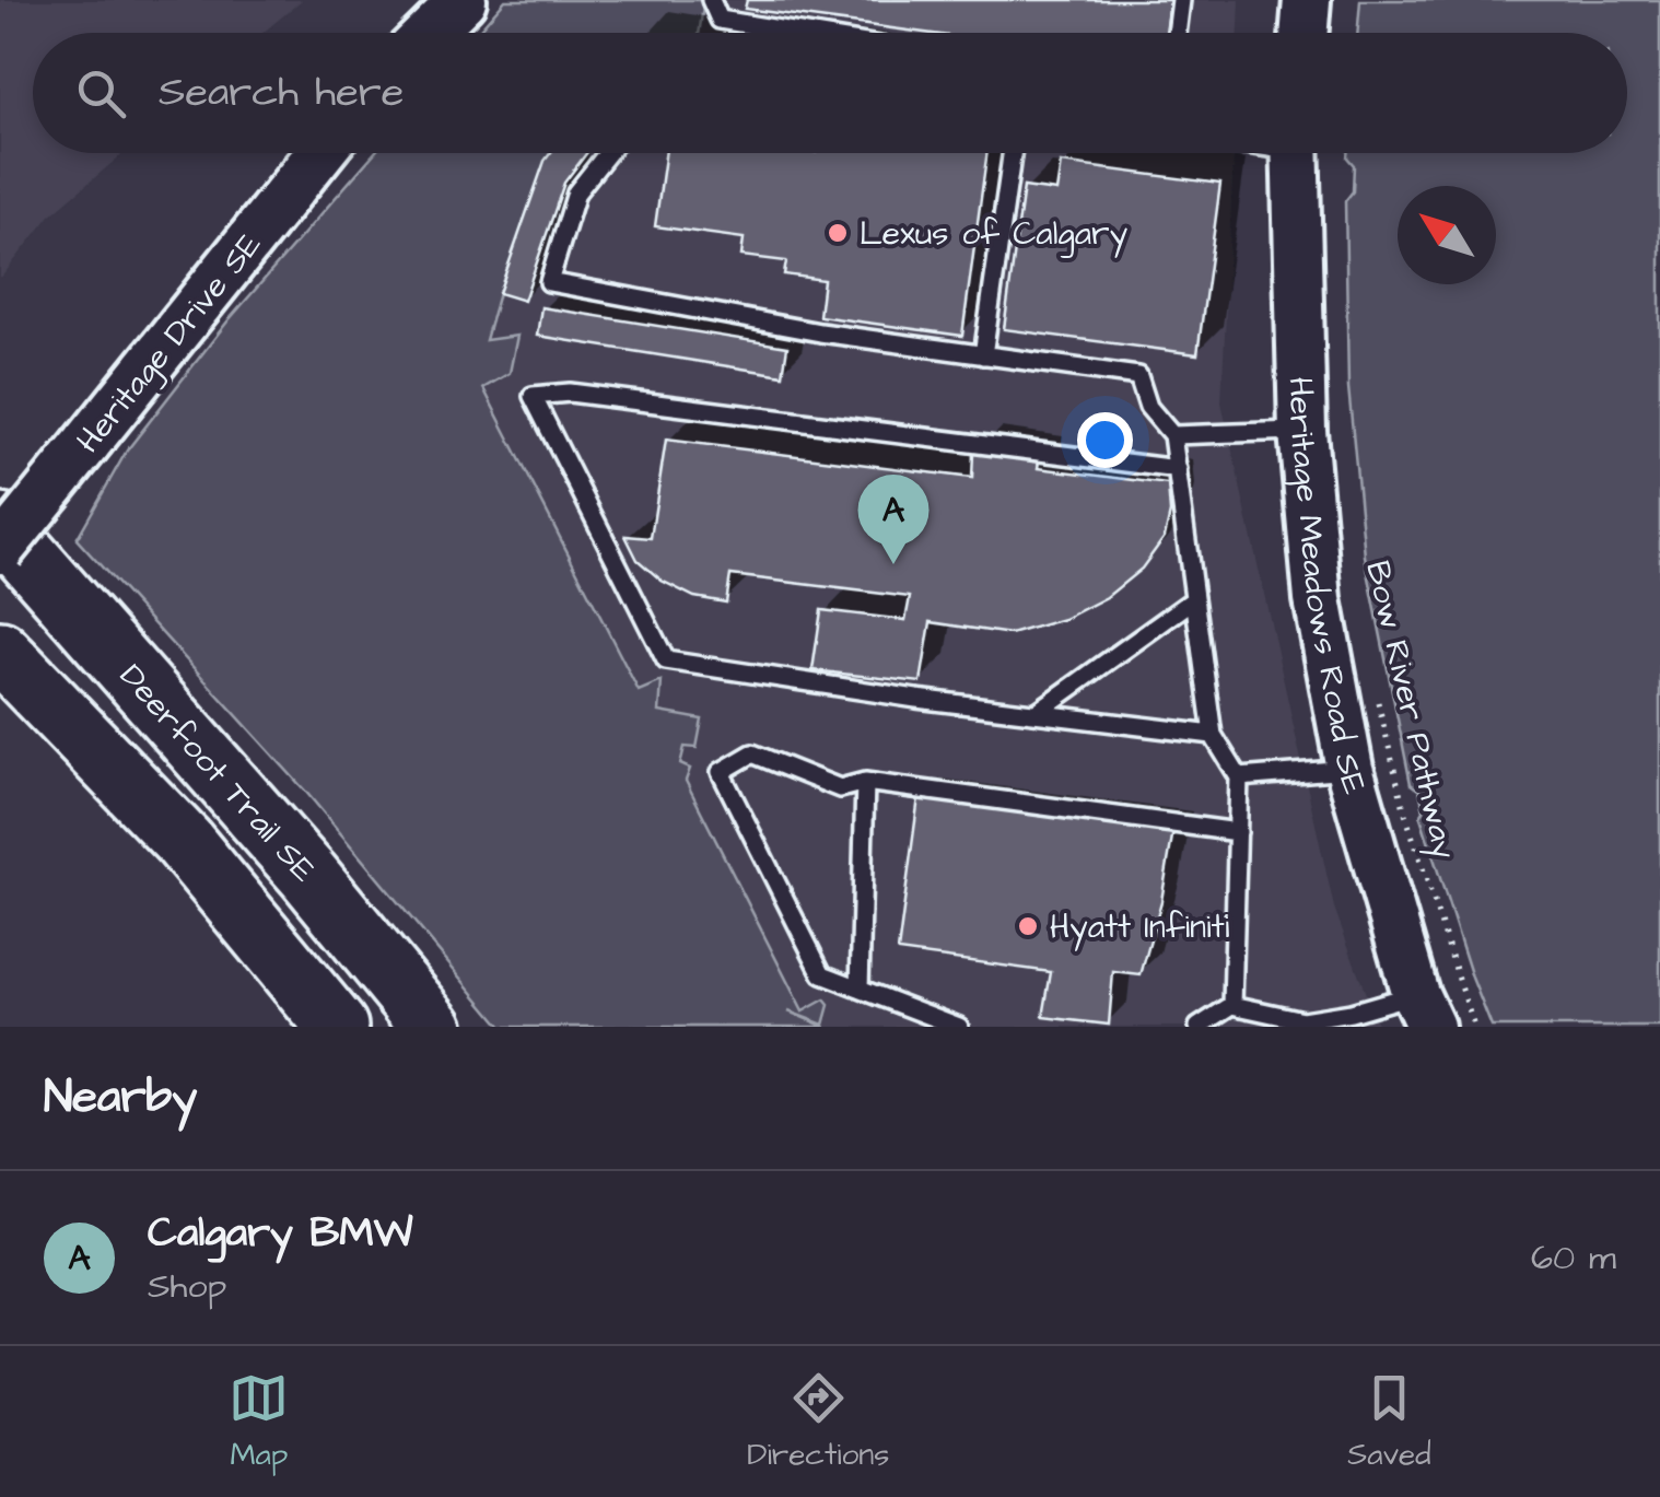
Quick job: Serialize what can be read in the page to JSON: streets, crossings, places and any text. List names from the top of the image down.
{
  "streets": {
    "highway": ["Deerfoot Trail SE"],
    "main road": ["Heritage Drive SE", "Heritage Meadows Road SE"],
    "path": ["Bow River Pathway"]
  },
  "places": ["Lexus of Calgary", "Hyatt Infiniti"],
  "north": "top left",
  "page": {
    "search": "Search here",
    "pins": "A",
    "heading": "Nearby",
    "list": [
      {
        "mark": "A",
        "name": "Calgary BMW",
        "note": "Shop",
        "value": "60 m"
      }
    ],
    "nav": ["Map", "Directions", "Saved"]
  }
}
